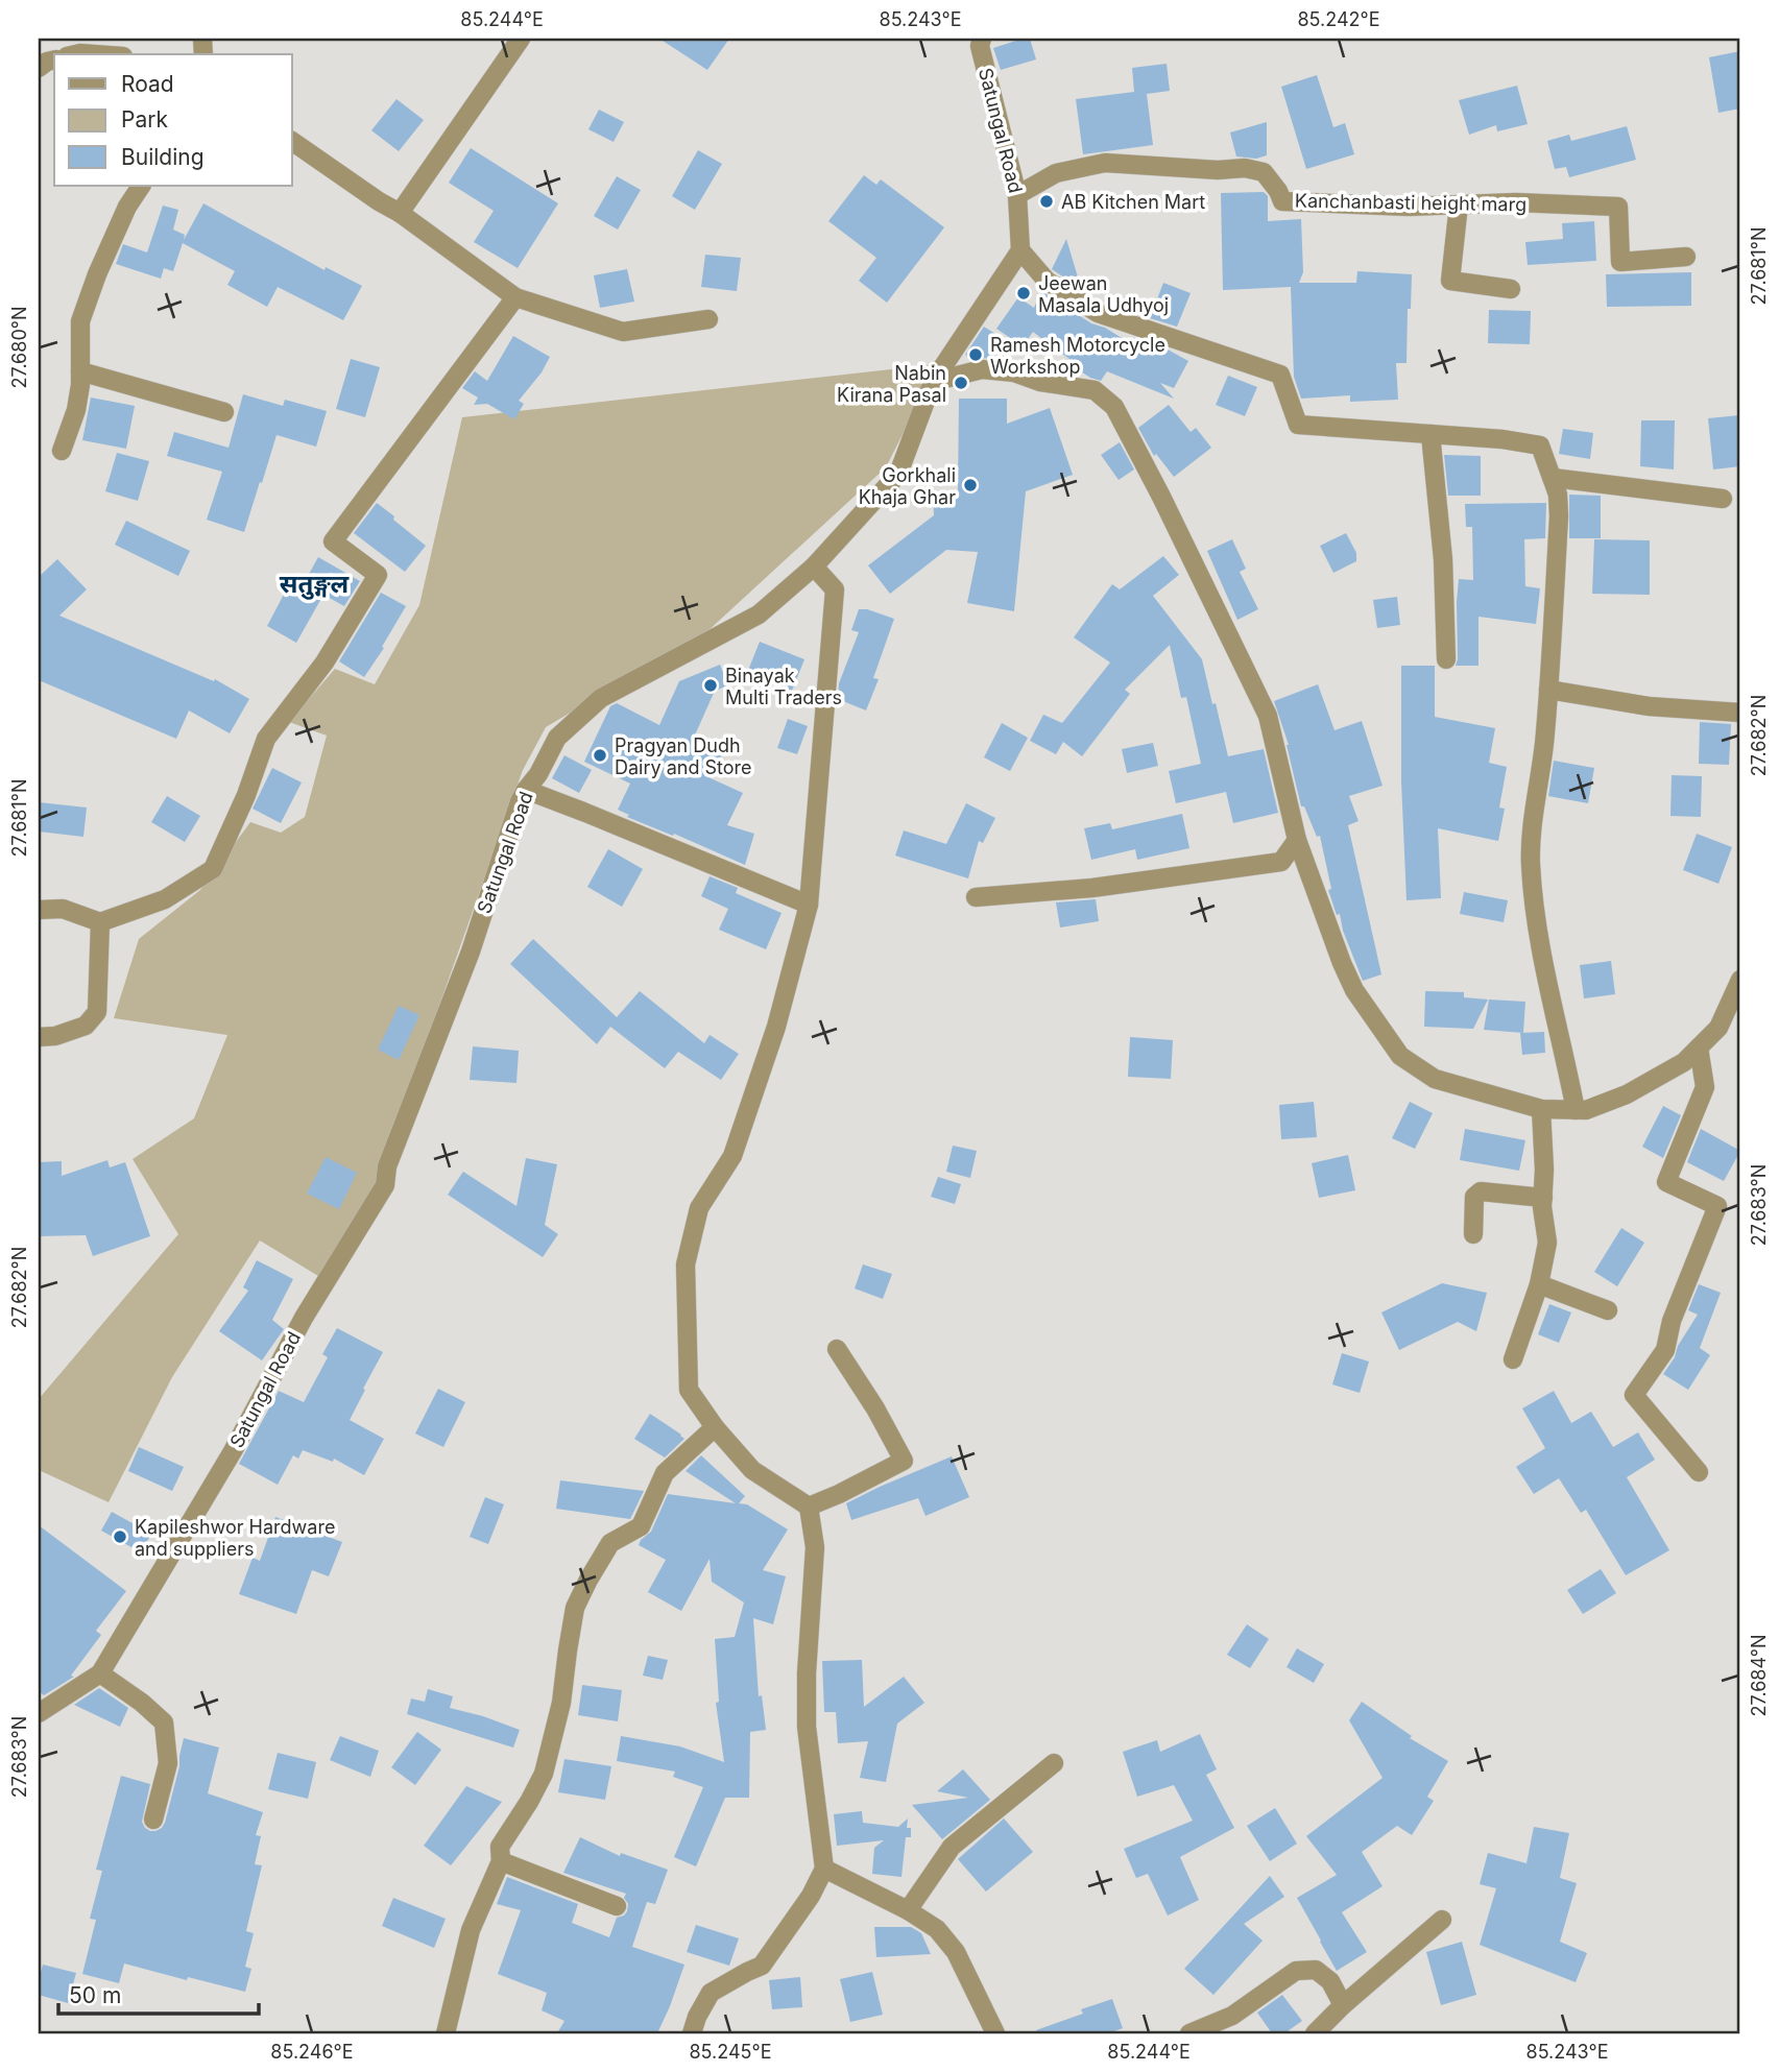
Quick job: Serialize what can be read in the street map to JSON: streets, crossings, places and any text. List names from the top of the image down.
{
  "streets": {
    "street": ["Satungal Road", "Kanchanbasti height marg"]
  },
  "crossings": [
    ["Satungal Road", "Kanchanbasti height marg"]
  ],
  "districts": ["सतुङ्गल"],
  "places": [
    "AB Kitchen Mart",
    "Jeewan Masala Udhyoj",
    "Ramesh Motorcycle Workshop",
    "Nabin Kirana Pasal",
    "Gorkhali Khaja Ghar",
    "Binayak Multi Traders",
    "Pragyan Dudh Dairy and Store",
    "Kapileshwor Hardware and suppliers"
  ],
  "legend": ["Road", "Park", "Building"],
  "scale_bar": "50 m",
  "coordinates": [
    "85.244°E",
    "85.243°E",
    "85.242°E",
    "27.681°N",
    "27.680°N",
    "27.682°N",
    "27.683°N",
    "27.684°N",
    "85.246°E",
    "85.245°E"
  ]
}
